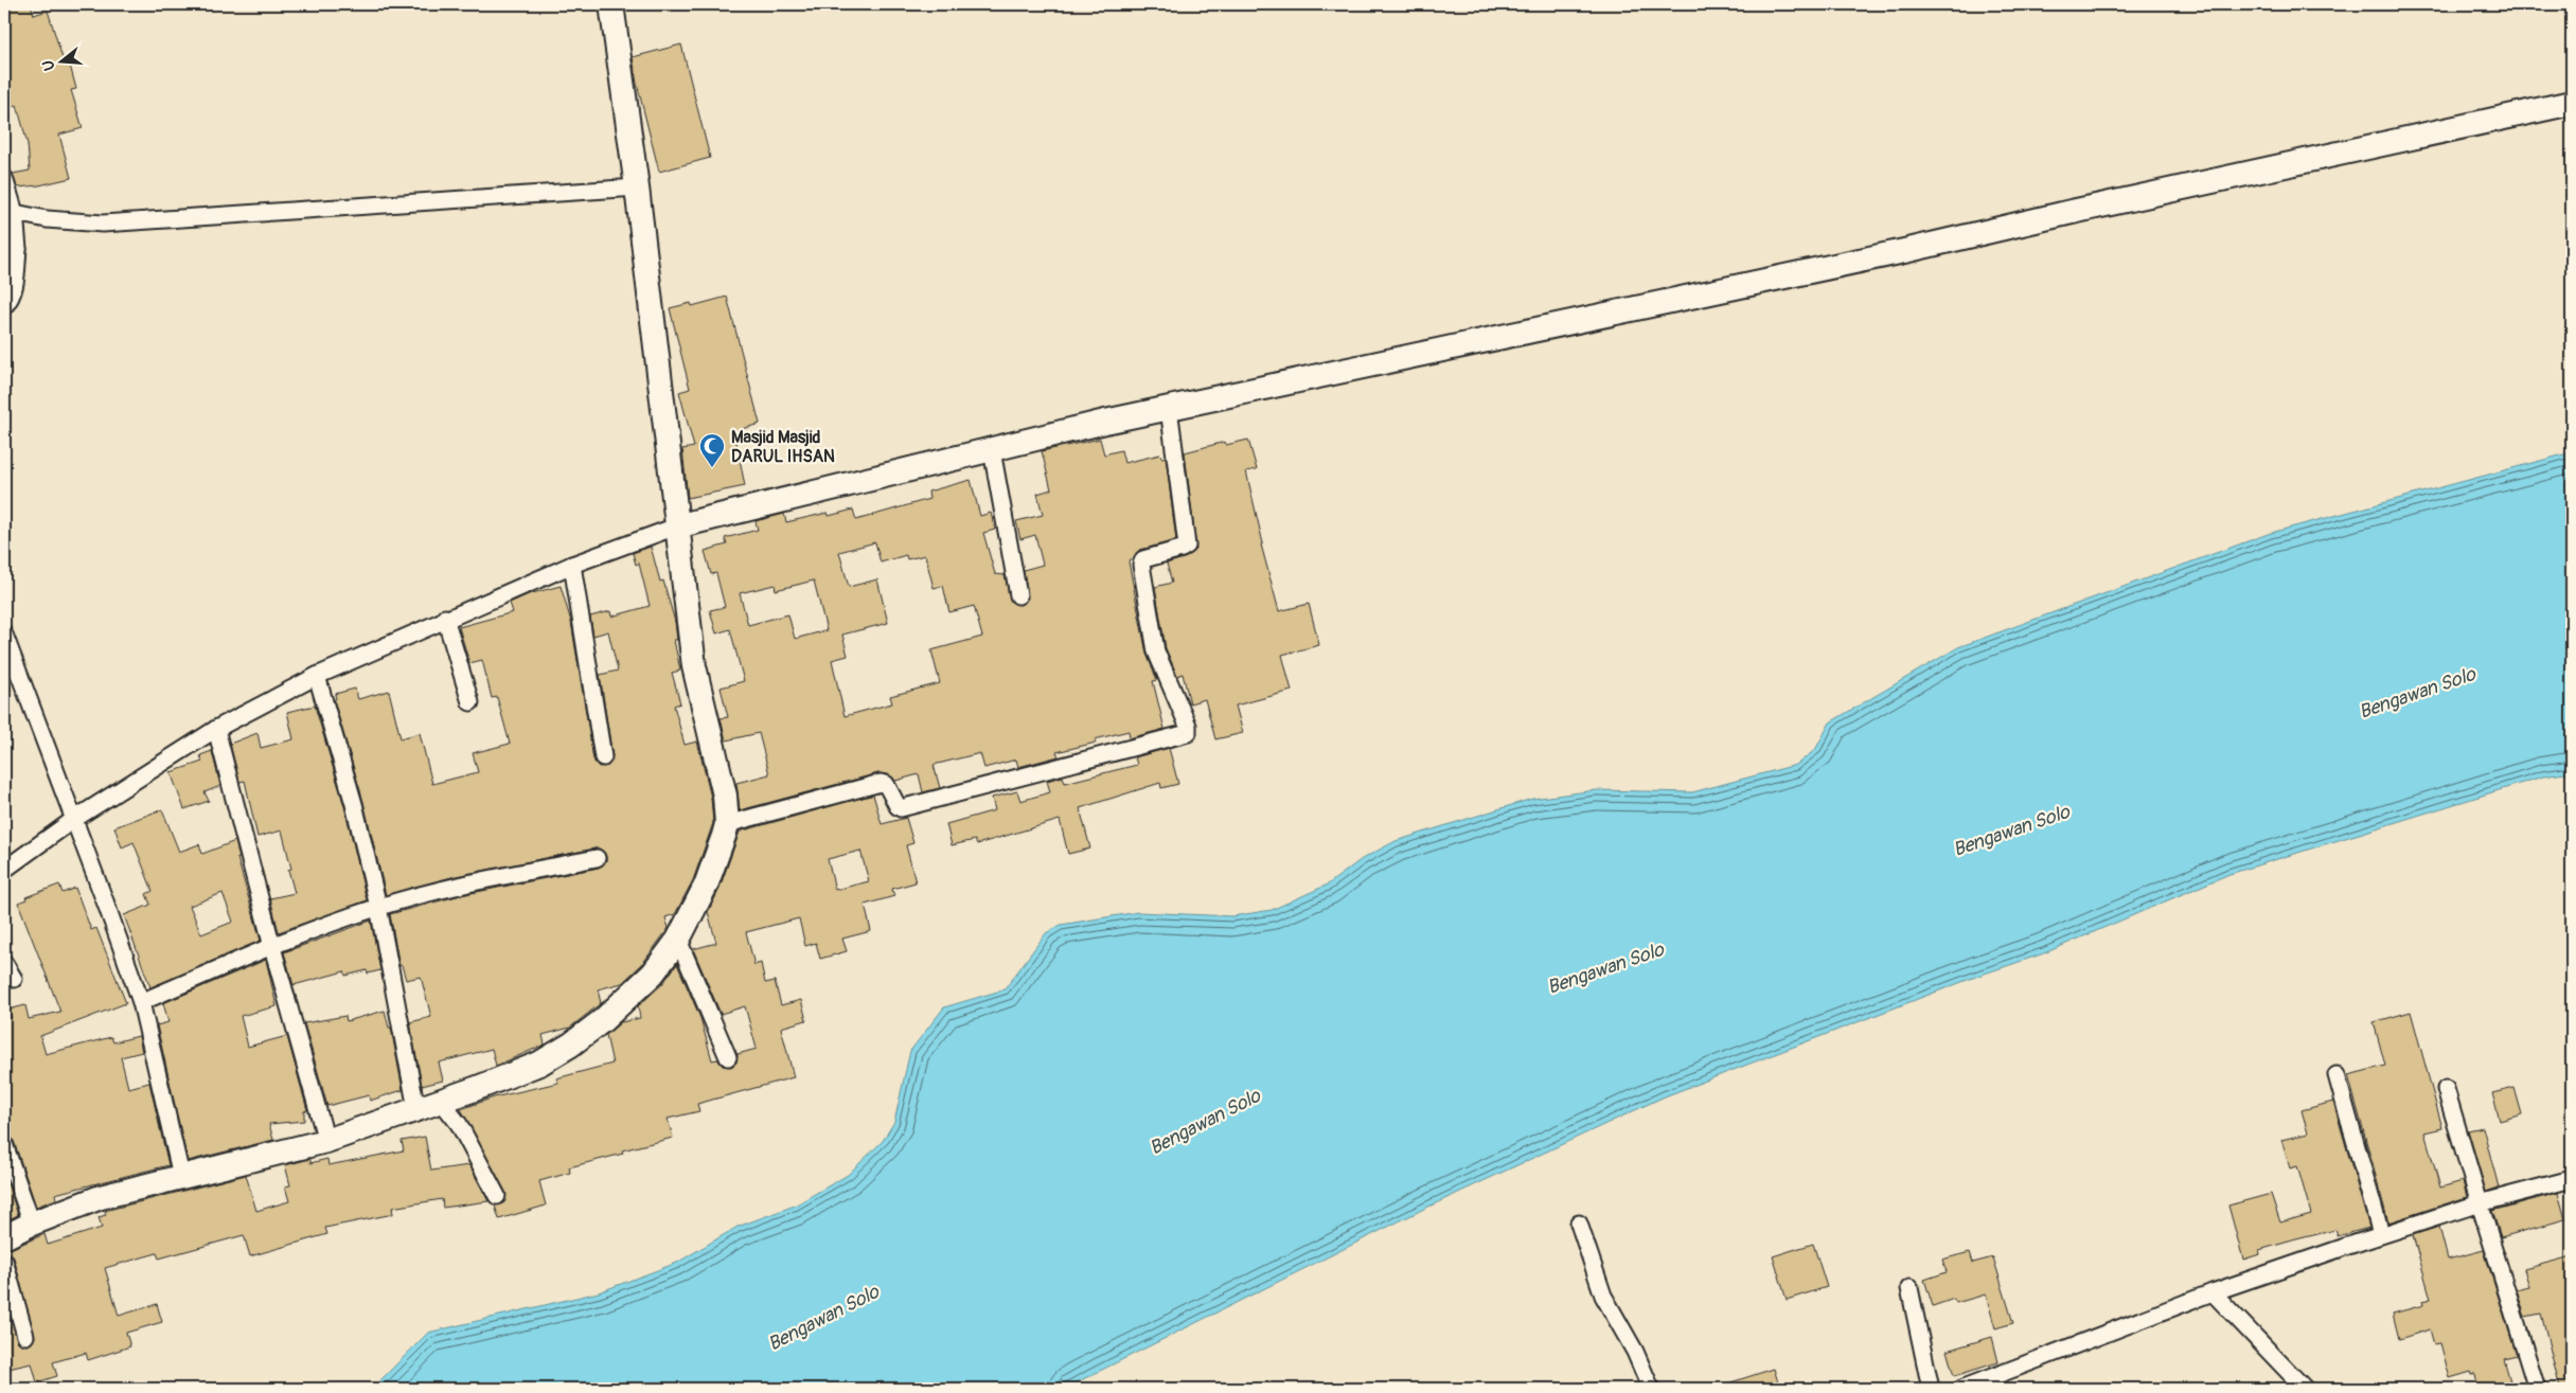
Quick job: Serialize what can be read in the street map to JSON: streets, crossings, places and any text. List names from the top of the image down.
{
  "water": ["Bengawan Solo"],
  "places": {
    "mosque": ["Masjid Masjid DARUL IHSAN"]
  },
  "north": "left"
}
